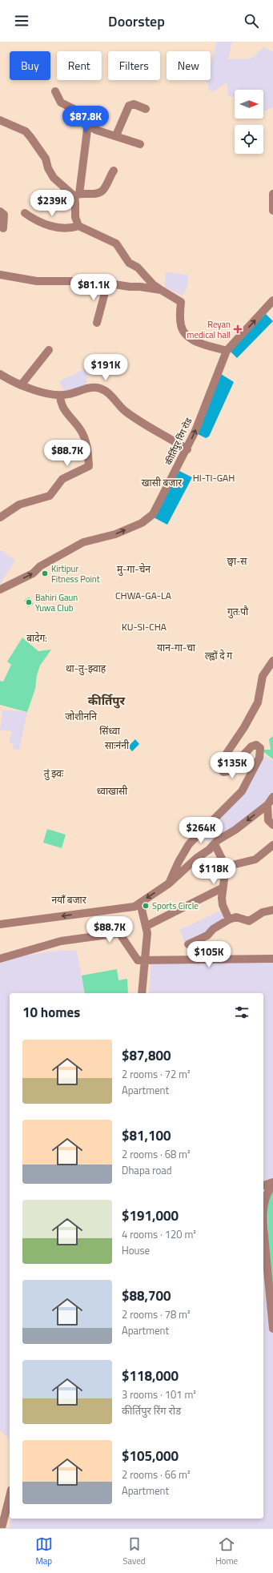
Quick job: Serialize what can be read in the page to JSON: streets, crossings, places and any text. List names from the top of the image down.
{
  "streets": {
    "street": ["कीर्तिपुर रिंग रोड"]
  },
  "one_way": ["कीर्तिपुर रिंग रोड"],
  "districts": [
    "HI-TI-GAH",
    "खासी बजार",
    "छ्वा-स",
    "मु-गा-चेन",
    "CHWA-GA-LA",
    "गुत:पौ",
    "KU-SI-CHA",
    "बादेग:",
    "यान-गा-चा",
    "ल्ह्वों दे ग",
    "था-तु-झ्वाह",
    "कीर्तिपुर",
    "जोशीननि",
    "सिंध्वा",
    "साःनंनी",
    "तुं झ्वः",
    "ध्वाखासी",
    "नयाँ बजार"
  ],
  "places": {
    "health": ["Reyan medical hall"],
    "other": ["Kirtipur Fitness Point", "Bahiri Gaun Yuwa Club", "Sports Circle"]
  },
  "north": "right",
  "page": {
    "header": "Doorstep",
    "chip": [
      "Buy",
      "Rent",
      "Filters",
      "New"
    ],
    "price": [
      "$87.8K",
      "$239K",
      "$81.1K",
      "$191K",
      "$88.7K",
      "$135K",
      "$264K",
      "$118K",
      "$88.7K",
      "$105K"
    ],
    "heading": "10 homes",
    "list": [
      {
        "name": "$87,800",
        "note": "2 rooms · 72 m² · Apartment"
      },
      {
        "name": "$81,100",
        "note": "2 rooms · 68 m² · Dhapa road"
      },
      {
        "name": "$191,000",
        "note": "4 rooms · 120 m² · House"
      },
      {
        "name": "$88,700",
        "note": "2 rooms · 78 m² · Apartment"
      },
      {
        "name": "$118,000",
        "note": "3 rooms · 101 m² · कीर्तिपुर रिंग रोड"
      },
      {
        "name": "$105,000",
        "note": "2 rooms · 66 m² · Apartment"
      }
    ],
    "tabs": ["Map", "Saved", "Home"]
  }
}
